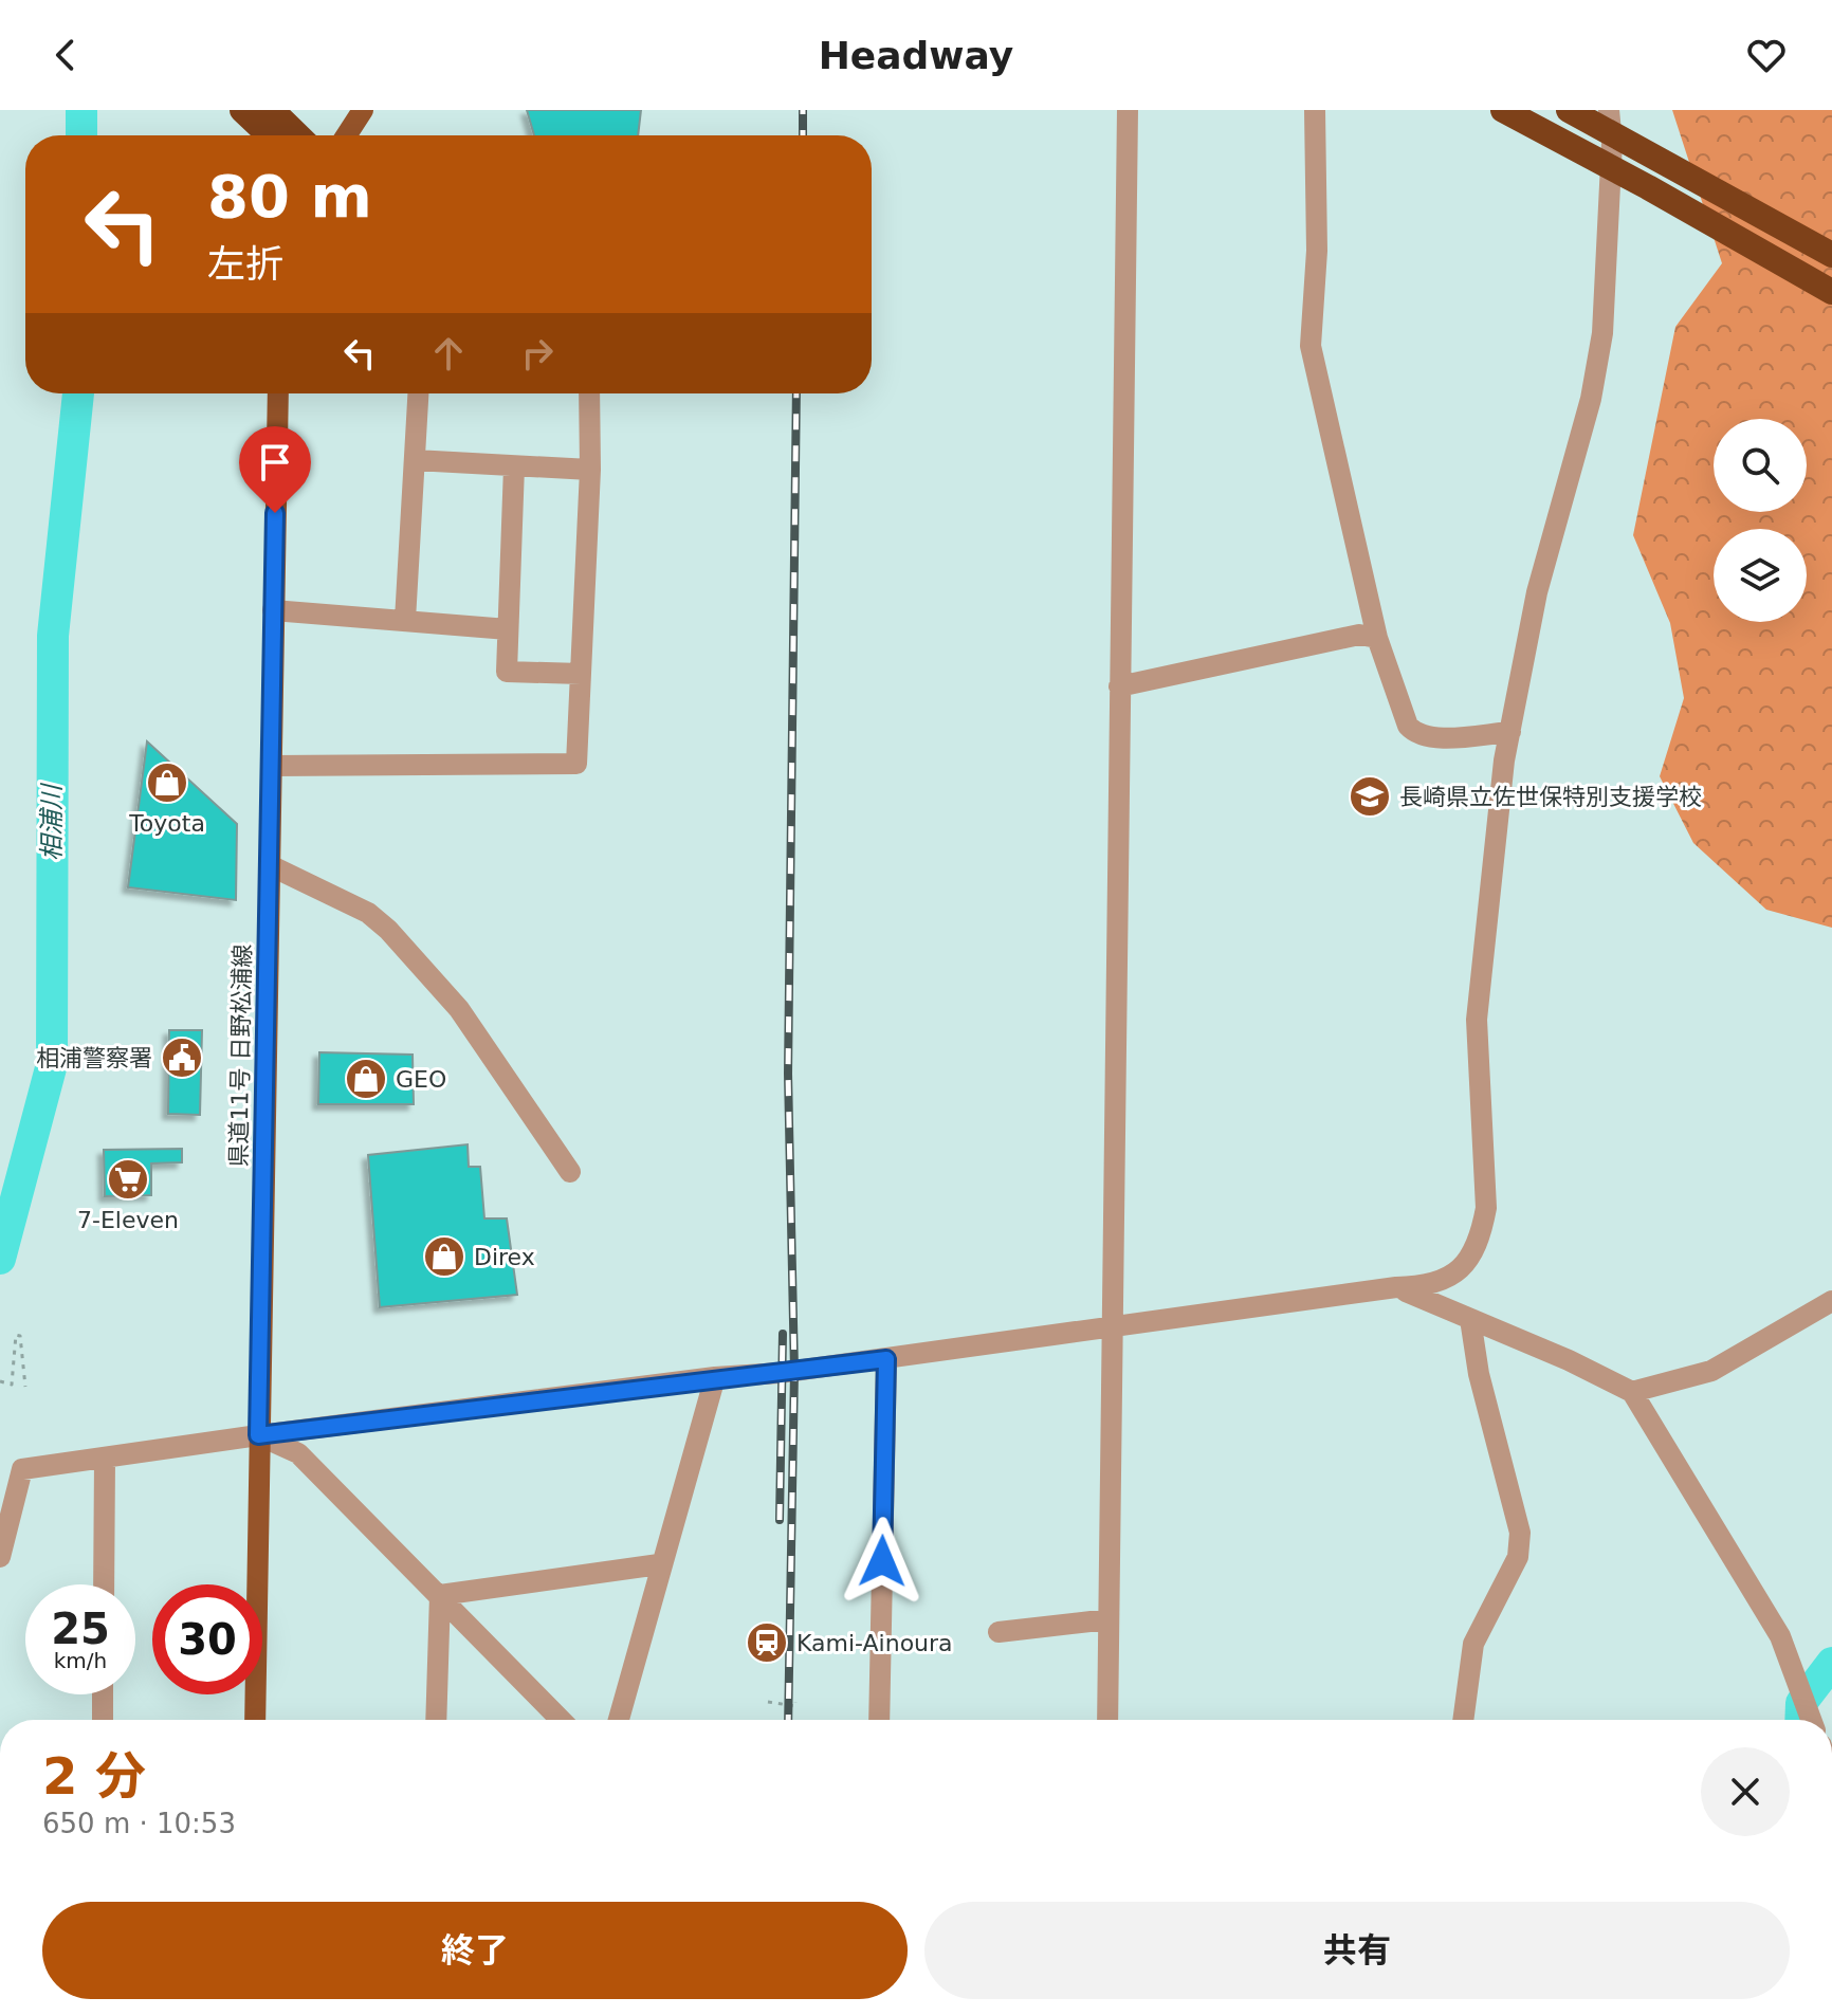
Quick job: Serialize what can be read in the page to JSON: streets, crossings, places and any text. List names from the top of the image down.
{
  "streets": {
    "main road": ["県道11号 日野松浦線"]
  },
  "water": ["相浦川"],
  "places": {
    "shop": ["Toyota", "GEO", "Direx"],
    "school or university": ["長崎県立佐世保特別支援学校"],
    "public building": ["相浦警察署"],
    "supermarket": ["7-Eleven"],
    "station": ["Kami-Ainoura"]
  },
  "page": {
    "header": "Headway",
    "turn": ["80 m", "左折"],
    "speed": "25 km/h",
    "limit": "30",
    "heading": ["2 分", "650 m · 10:53"],
    "buttons": ["終了", "共有"]
  }
}
